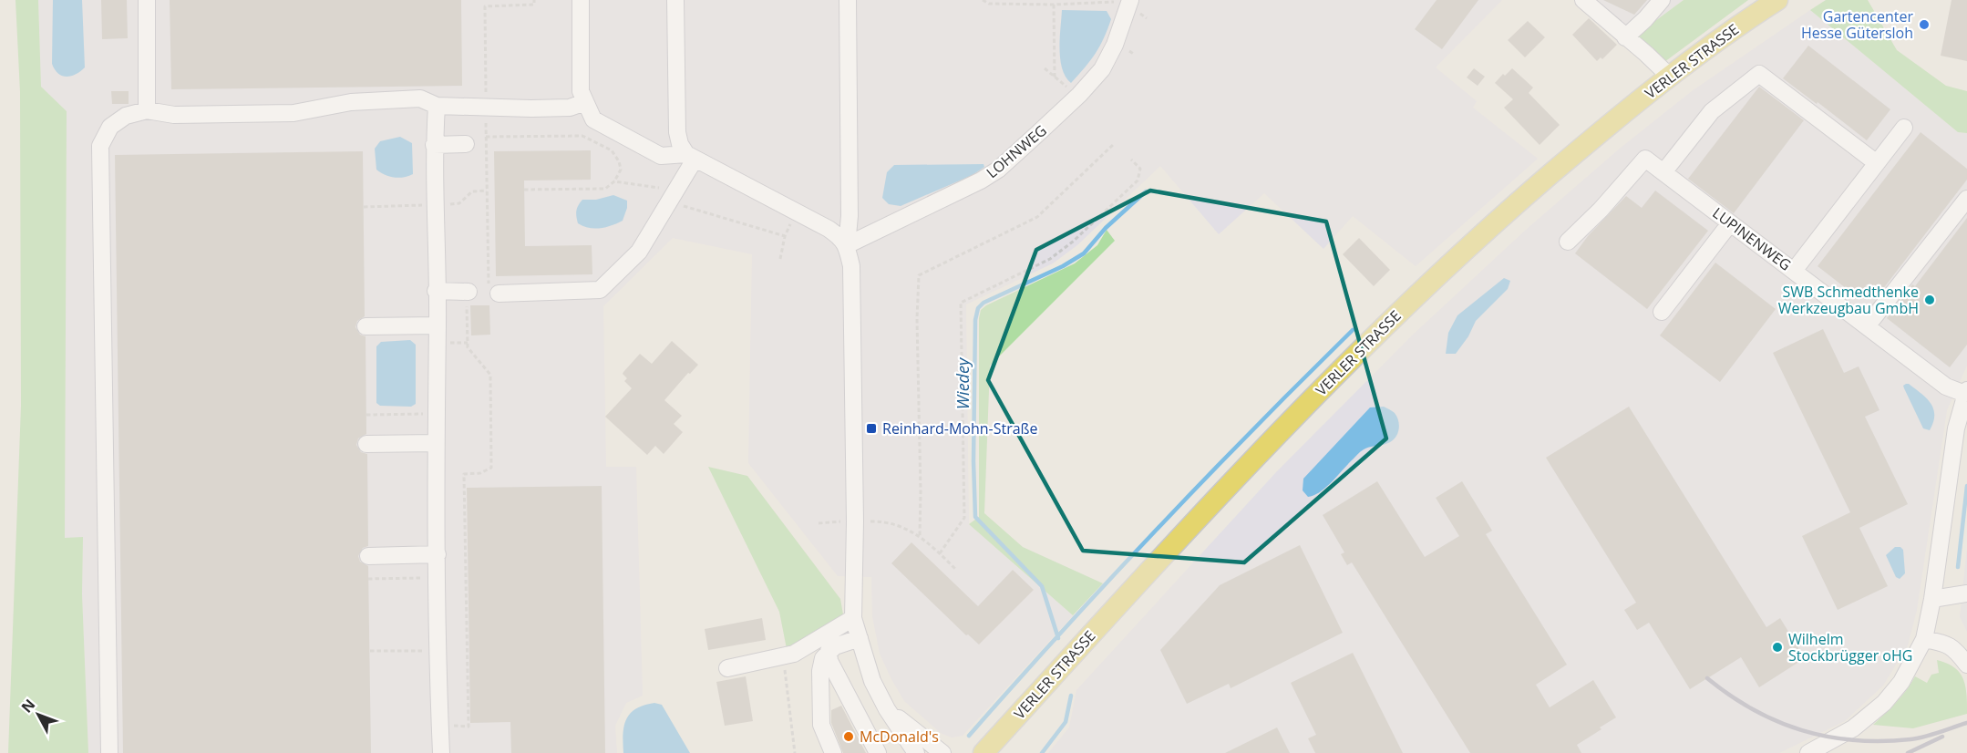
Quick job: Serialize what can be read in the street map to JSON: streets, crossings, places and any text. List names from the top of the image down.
{
  "streets": {
    "main road": ["VERLER STRASSE"],
    "street": ["LOHNWEG", "LUPINENWEG"]
  },
  "water": ["Wiedey"],
  "places": {
    "other": [
      "Gartencenter Hesse Gütersloh",
      "SWB Schmedthenke Werkzeugbau GmbH",
      "Wilhelm Stockbrügger oHG",
      "McDonald's"
    ],
    "transit": ["Reinhard-Mohn-Straße"]
  },
  "north": "top left"
}
